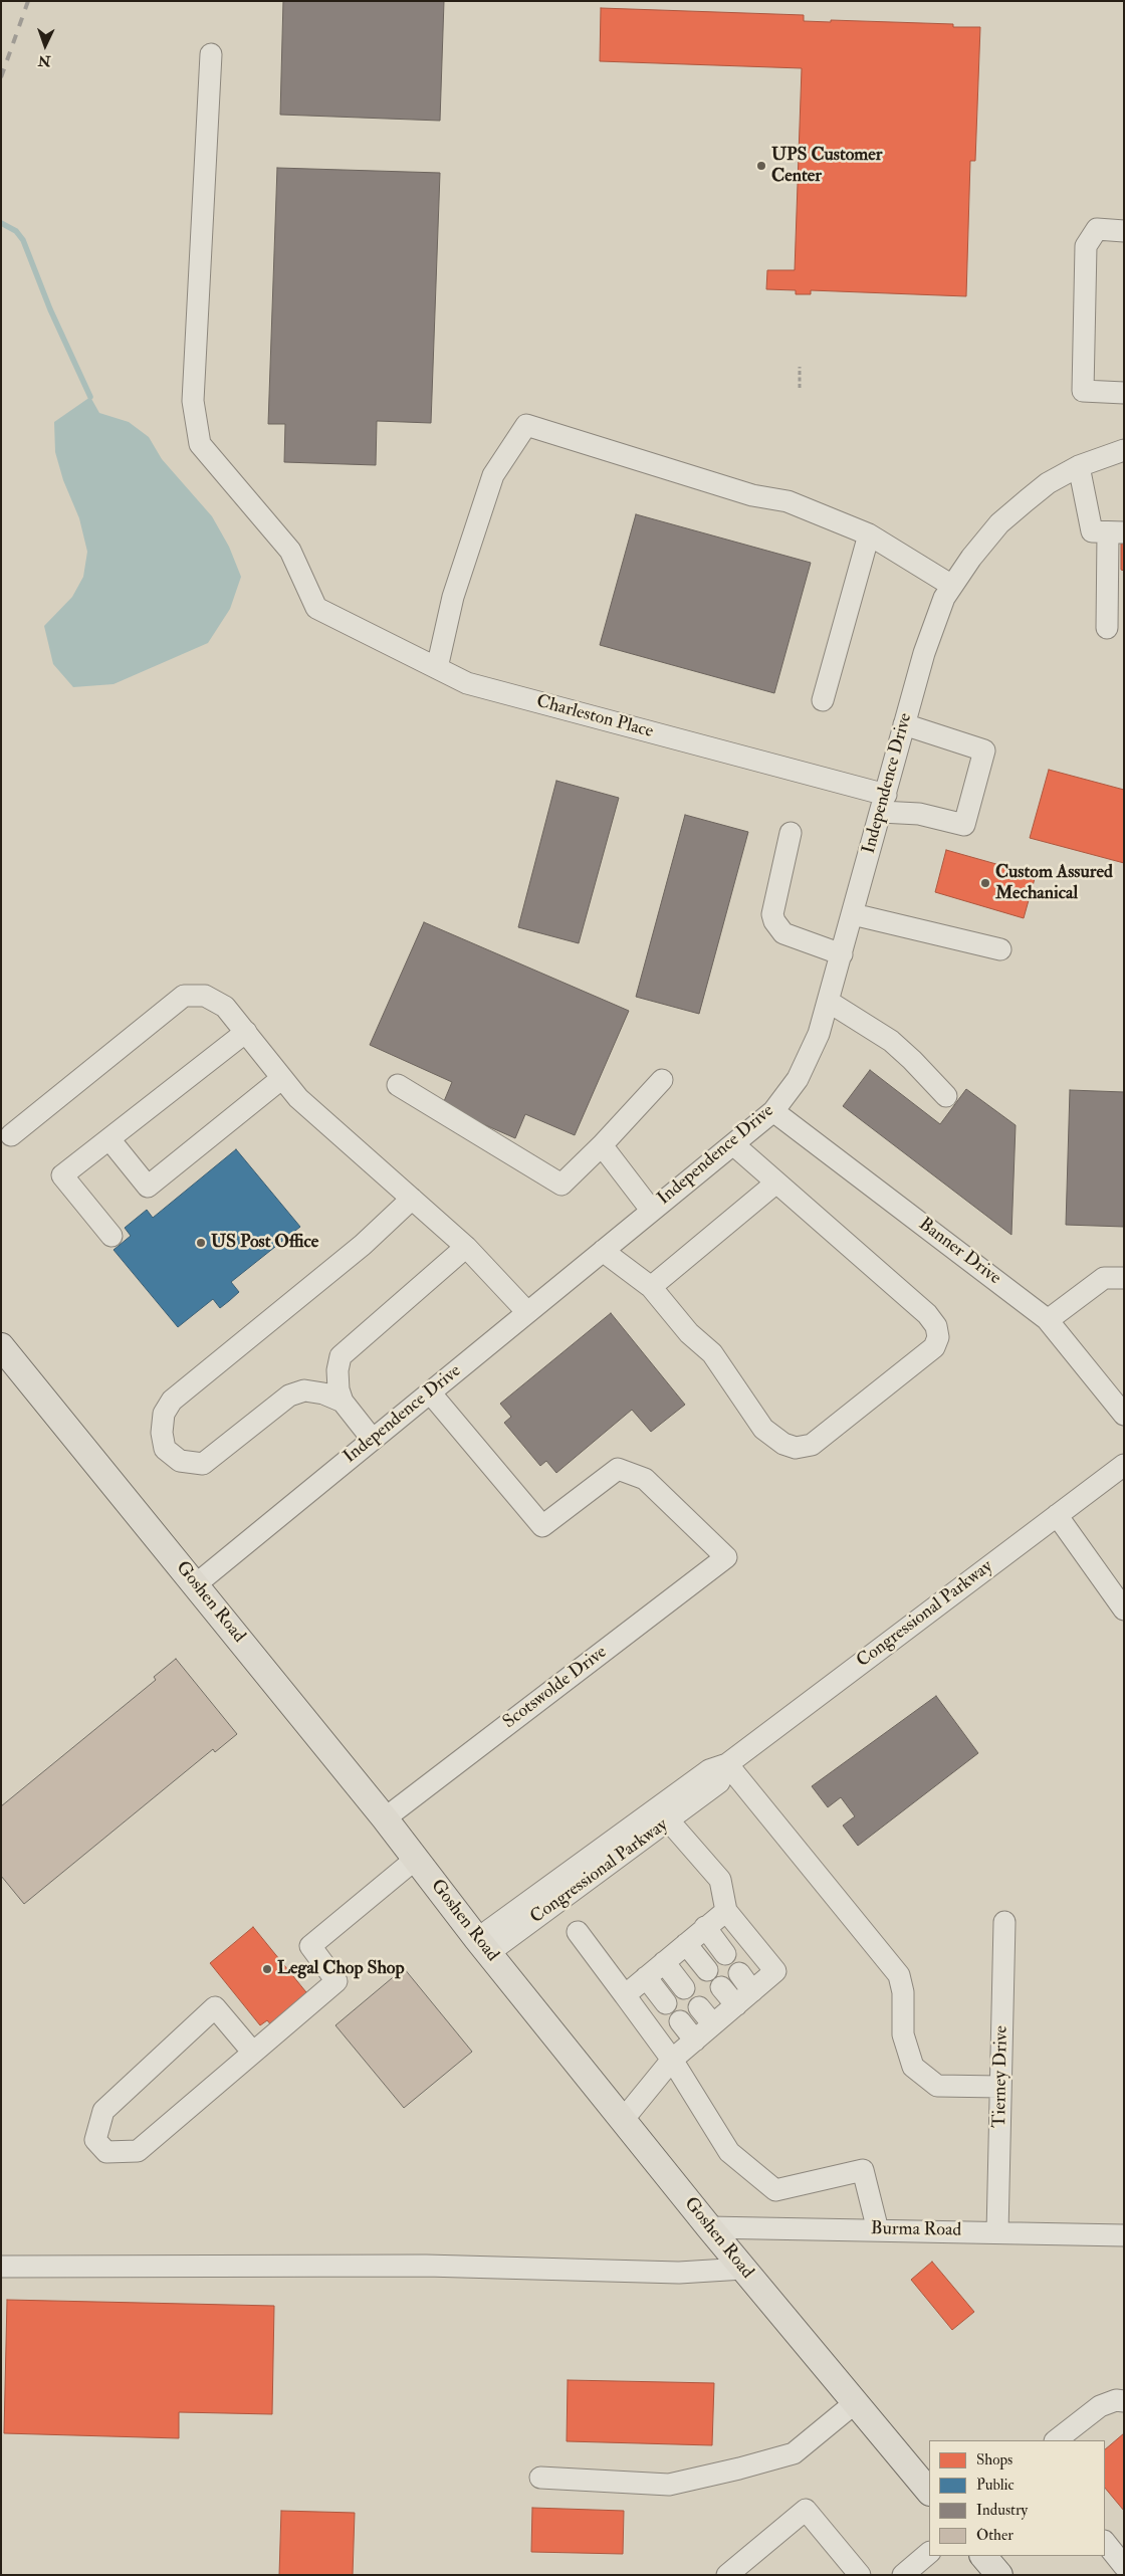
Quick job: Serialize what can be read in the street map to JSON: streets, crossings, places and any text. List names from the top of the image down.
{
  "streets": {
    "main road": ["Goshen Road"],
    "street": [
      "Charleston Place",
      "Independence Drive",
      "Banner Drive",
      "Congressional Parkway",
      "Scotswolde Drive",
      "Tierney Drive",
      "Burma Road"
    ]
  },
  "crossings": [
    ["Charleston Place", "Independence Drive"],
    ["Independence Drive", "Banner Drive"],
    ["Independence Drive", "Goshen Road"],
    ["Independence Drive", "Scotswolde Drive"],
    ["Goshen Road", "Congressional Parkway"],
    ["Goshen Road", "Scotswolde Drive"],
    ["Goshen Road", "Burma Road"],
    ["Tierney Drive", "Burma Road"]
  ],
  "places": [
    "UPS Customer Center",
    "Custom Assured Mechanical",
    "US Post Office",
    "Legal Chop Shop"
  ],
  "legend": [
    "Shops",
    "Public",
    "Industry",
    "Other"
  ],
  "north": "bottom"
}
